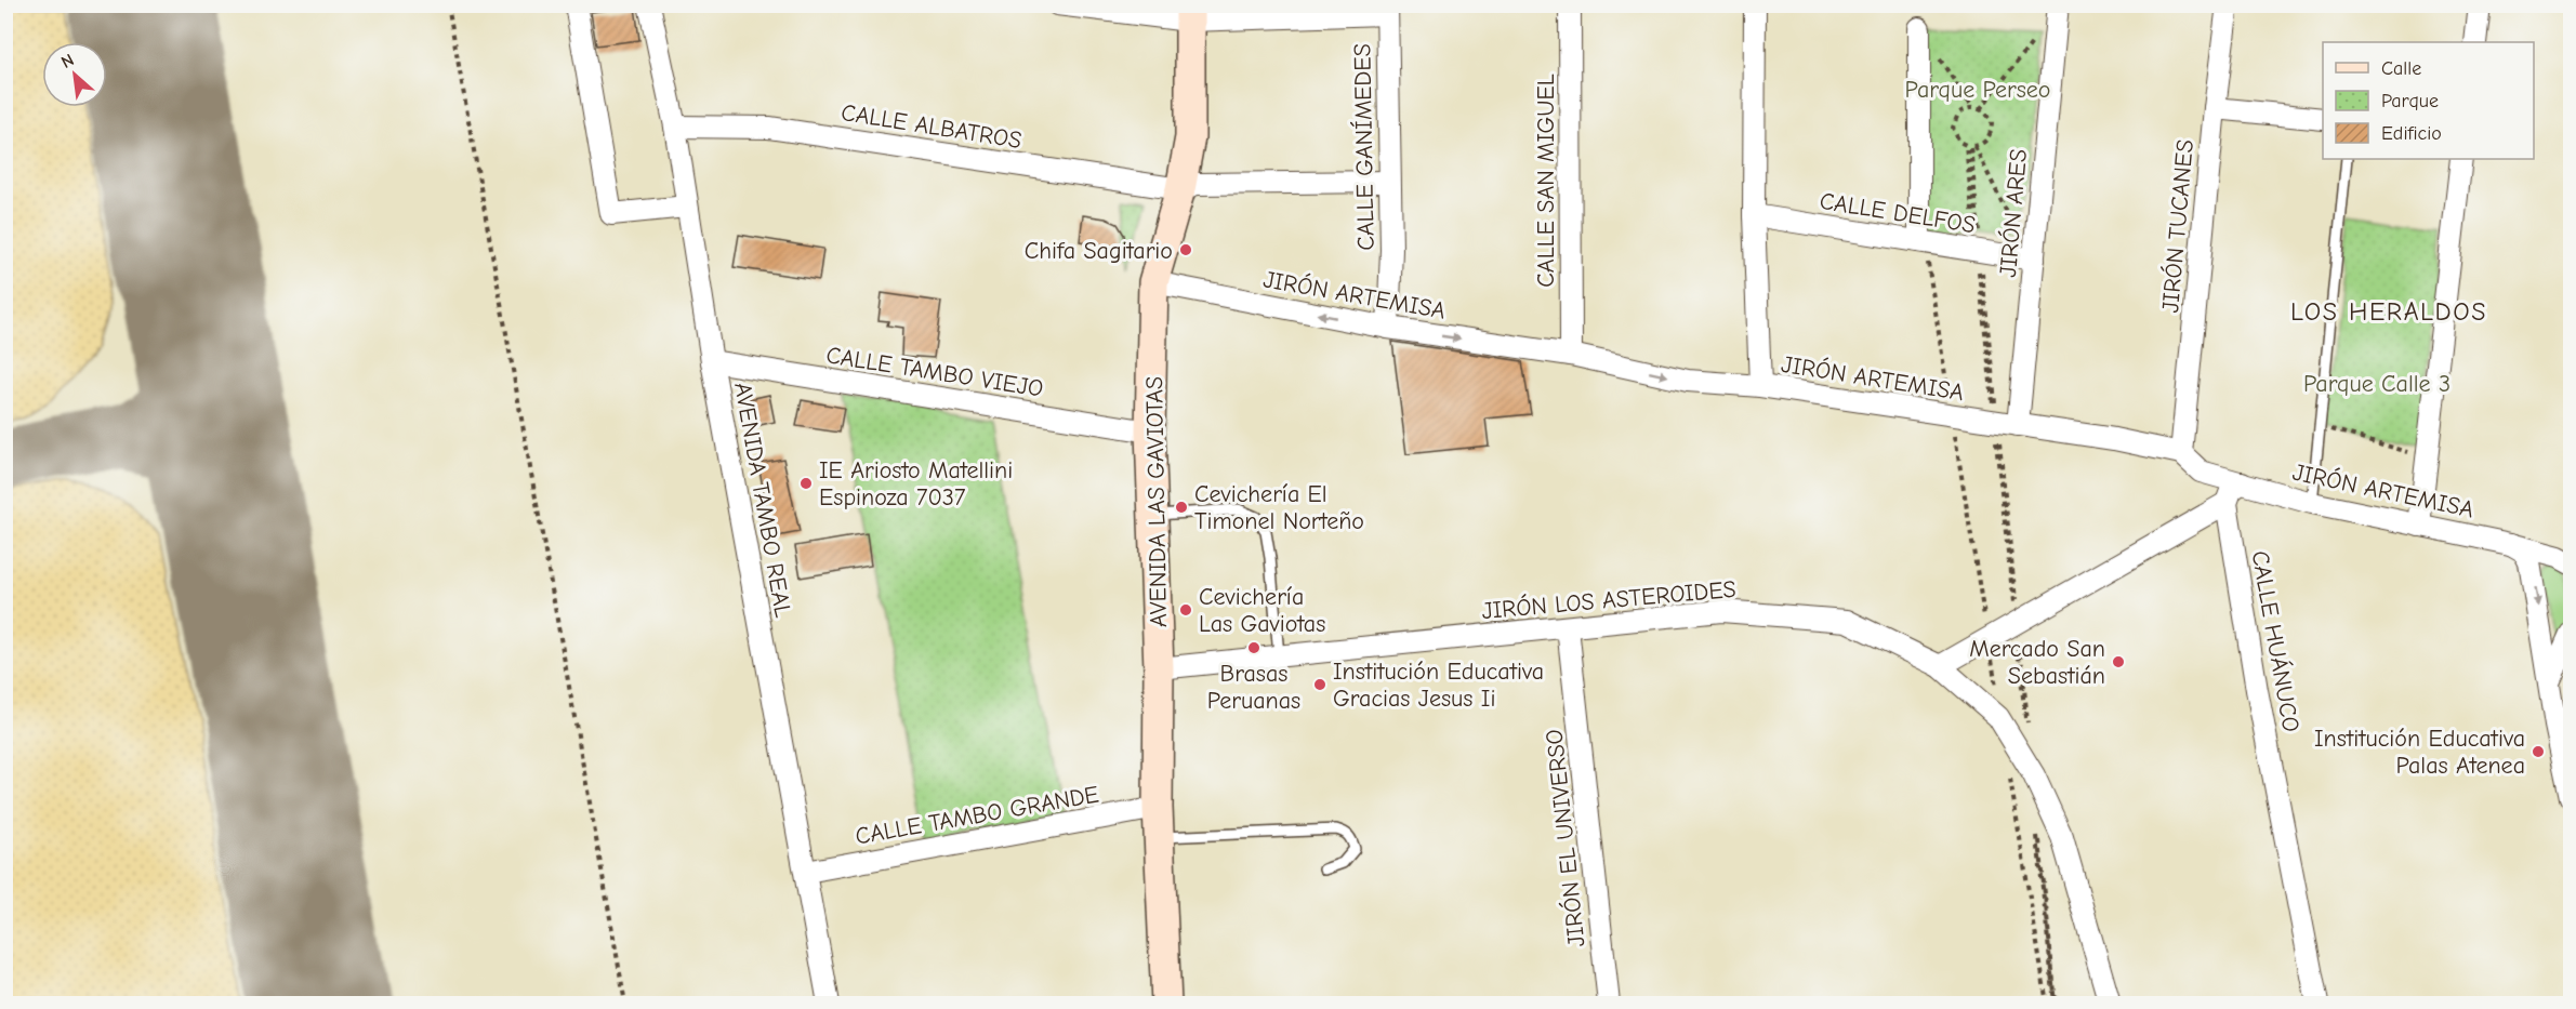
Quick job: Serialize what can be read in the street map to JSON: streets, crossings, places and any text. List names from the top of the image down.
{
  "streets": {
    "street": [
      "CALLE ALBATROS",
      "CALLE GANÍMEDES",
      "CALLE SAN MIGUEL",
      "CALLE DELFOS",
      "JIRÓN ARES",
      "JIRÓN TUCANES",
      "JIRÓN ARTEMISA",
      "CALLE TAMBO VIEJO",
      "AVENIDA TAMBO REAL",
      "AVENIDA LAS GAVIOTAS",
      "JIRÓN LOS ASTEROIDES",
      "CALLE HUÁNUCO",
      "CALLE TAMBO GRANDE",
      "JIRÓN EL UNIVERSO"
    ]
  },
  "crossings": [
    ["CALLE ALBATROS", "CALLE GANÍMEDES"],
    ["CALLE ALBATROS", "AVENIDA TAMBO REAL"],
    ["CALLE ALBATROS", "AVENIDA LAS GAVIOTAS"],
    ["CALLE GANÍMEDES", "JIRÓN ARTEMISA"],
    ["CALLE SAN MIGUEL", "JIRÓN ARTEMISA"],
    ["CALLE DELFOS", "JIRÓN ARES"],
    ["JIRÓN ARES", "JIRÓN ARTEMISA"],
    ["JIRÓN TUCANES", "JIRÓN ARTEMISA"],
    ["JIRÓN ARTEMISA", "AVENIDA LAS GAVIOTAS"],
    ["CALLE TAMBO VIEJO", "AVENIDA TAMBO REAL"],
    ["CALLE TAMBO VIEJO", "AVENIDA LAS GAVIOTAS"],
    ["AVENIDA TAMBO REAL", "CALLE TAMBO GRANDE"],
    ["AVENIDA LAS GAVIOTAS", "JIRÓN LOS ASTEROIDES"],
    ["AVENIDA LAS GAVIOTAS", "CALLE TAMBO GRANDE"],
    ["JIRÓN LOS ASTEROIDES", "JIRÓN EL UNIVERSO"]
  ],
  "districts": ["LOS HERALDOS"],
  "parks": ["Parque Perseo", "Parque Calle 3"],
  "places": [
    "Chifa Sagitario",
    "IE Ariosto Matellini Espinoza 7037",
    "Cevichería El Timonel Norteño",
    "Cevichería Las Gaviotas",
    "Brasas Peruanas",
    "Mercado San Sebastián",
    "Institución Educativa Gracias Jesus Ii",
    "Institución Educativa Palas Atenea"
  ],
  "legend": ["Calle", "Parque", "Edificio"],
  "north": "top left"
}
